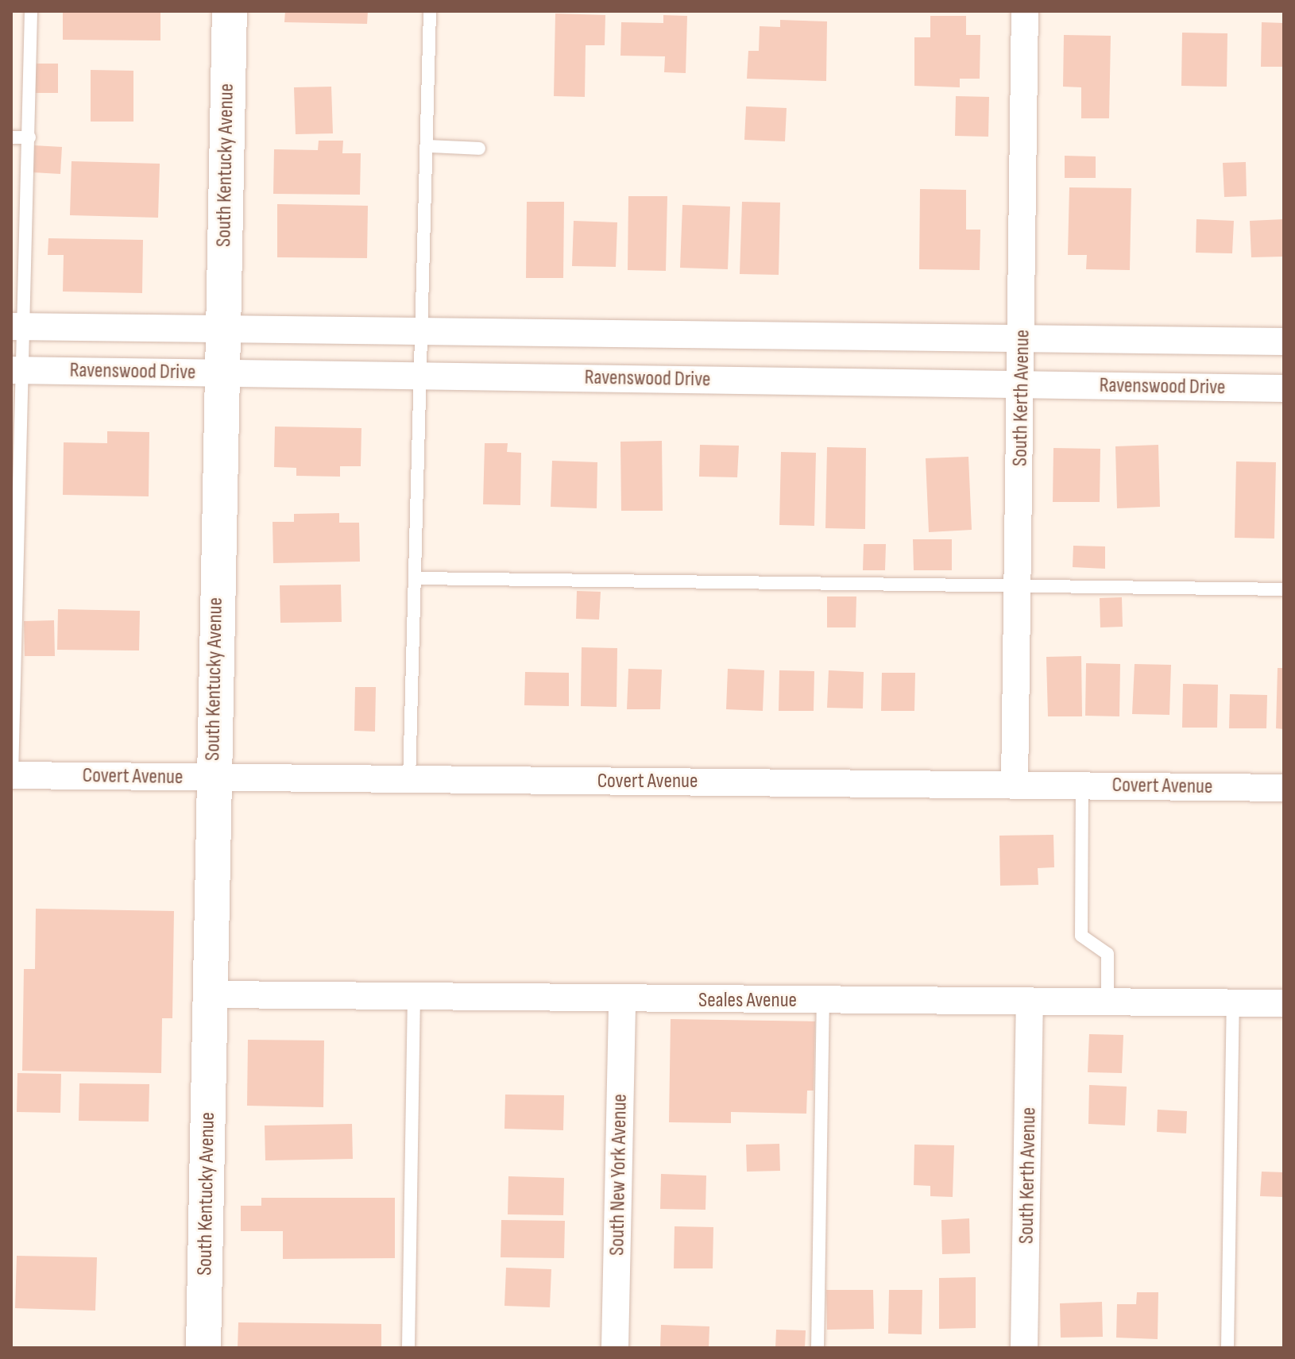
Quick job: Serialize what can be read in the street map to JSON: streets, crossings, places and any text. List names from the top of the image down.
{
  "streets": {
    "street": [
      "South Kentucky Avenue",
      "Ravenswood Drive",
      "South Kerth Avenue",
      "Covert Avenue",
      "Seales Avenue",
      "South New York Avenue"
    ]
  },
  "crossings": [
    ["South Kentucky Avenue", "Ravenswood Drive"],
    ["South Kentucky Avenue", "Covert Avenue"],
    ["South Kentucky Avenue", "Seales Avenue"],
    ["Ravenswood Drive", "South Kerth Avenue"],
    ["South Kerth Avenue", "Covert Avenue"],
    ["South Kerth Avenue", "Seales Avenue"],
    ["Seales Avenue", "South New York Avenue"]
  ]
}
